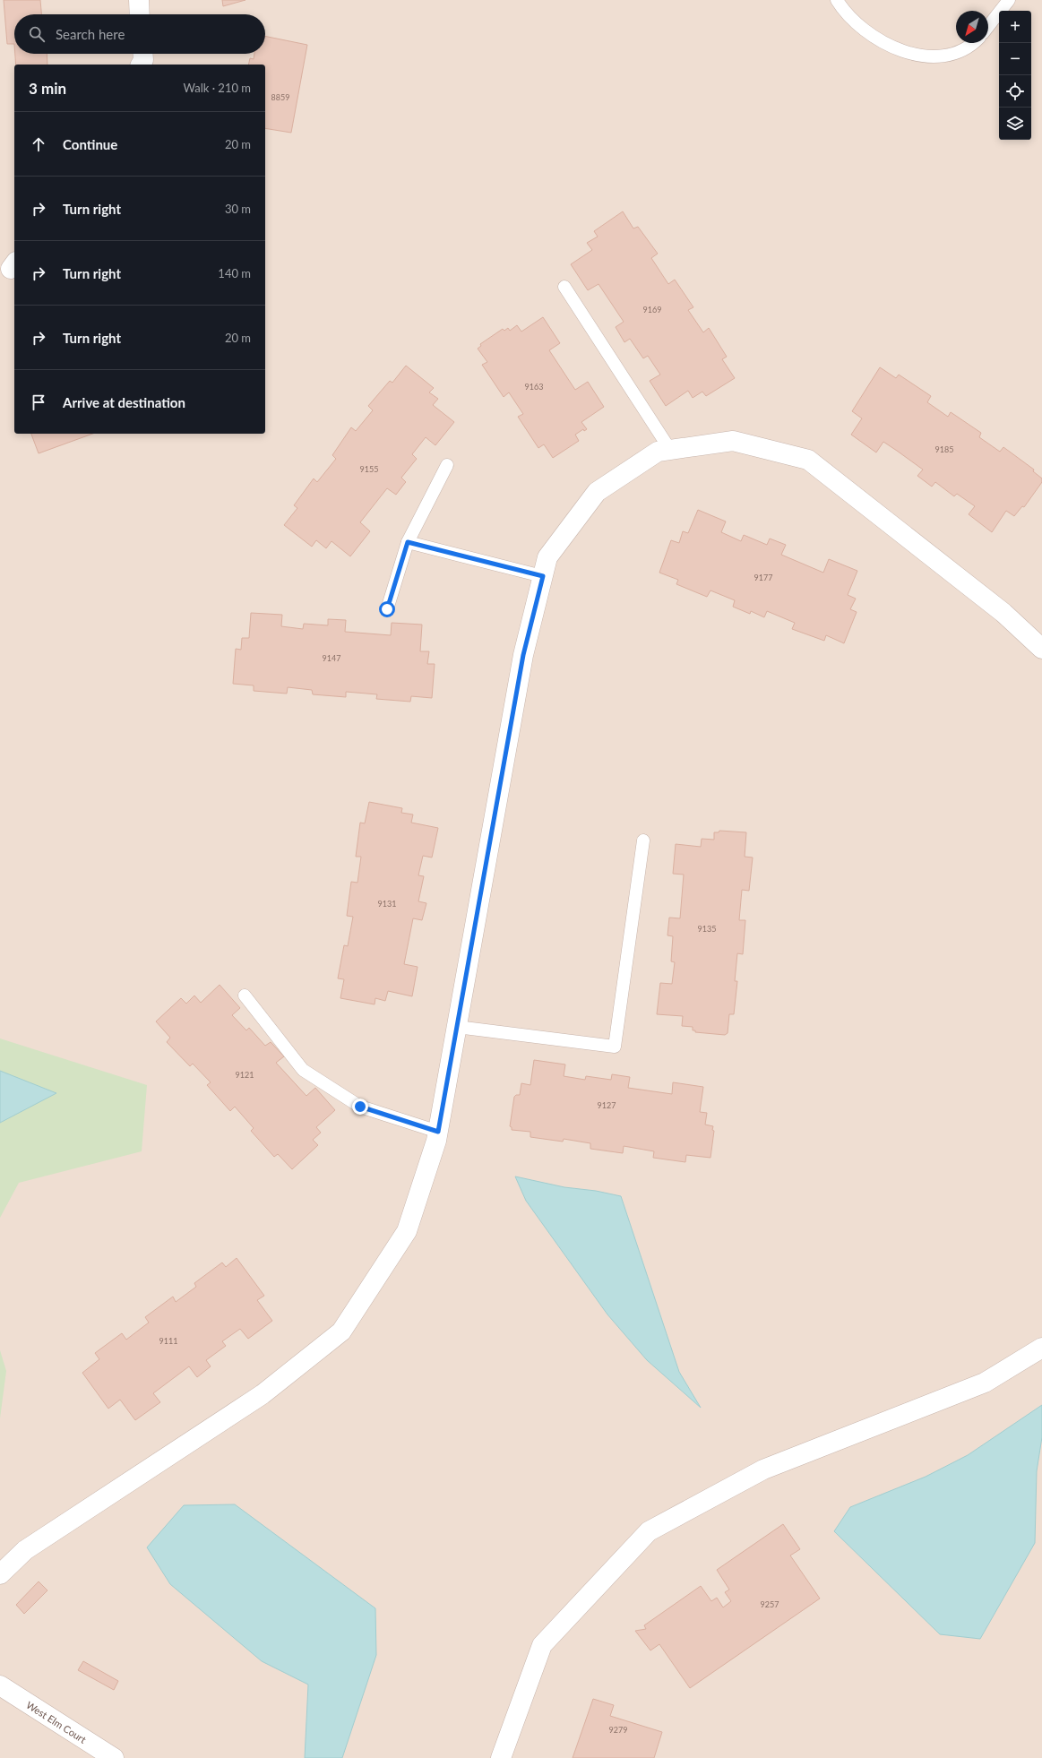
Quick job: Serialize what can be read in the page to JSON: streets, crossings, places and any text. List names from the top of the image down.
{
  "streets": {
    "street": ["West Elm Court"]
  },
  "house_numbers": [
    "8859",
    "9169",
    "9163",
    "9185",
    "9155",
    "9177",
    "9147",
    "9131",
    "9135",
    "9121",
    "9127",
    "9111",
    "9257",
    "9279"
  ],
  "north": "bottom left",
  "page": {
    "map_buttons": ["+", "−"],
    "search": "Search here",
    "heading": ["3 min", "Walk · 210 m"],
    "list": [
      ["Continue", "20 m"],
      ["Turn right", "30 m"],
      ["Turn right", "140 m"],
      ["Turn right", "20 m"],
      "Arrive at destination"
    ]
  }
}
